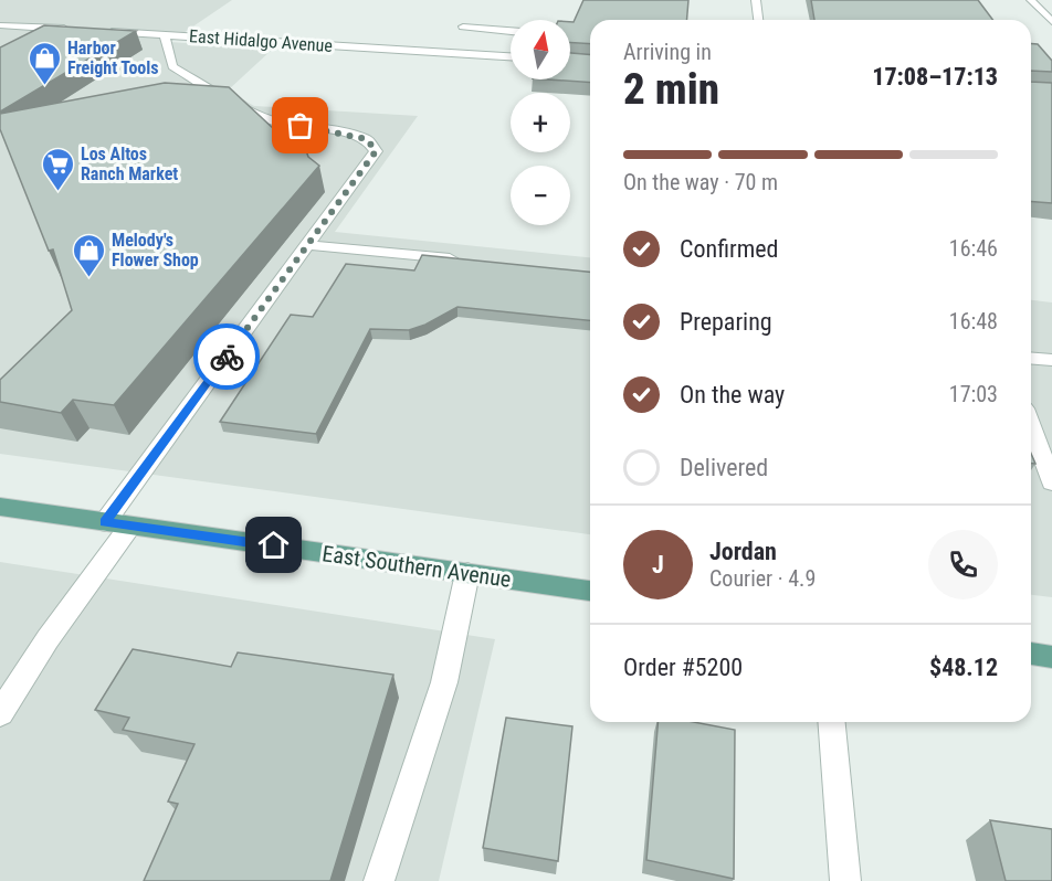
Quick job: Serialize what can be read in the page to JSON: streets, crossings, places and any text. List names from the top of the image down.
{
  "streets": {
    "main road": ["East Southern Avenue"],
    "street": ["East Hidalgo Avenue"]
  },
  "places": {
    "shop": ["Harbor Freight Tools", "Melody's Flower Shop"],
    "supermarket": ["Los Altos Ranch Market"]
  },
  "north": "top",
  "page": {
    "map_buttons": ["+", "−"],
    "heading": ["2 min", "Arriving in", "17:08–17:13"],
    "panel": [
      "Jordan",
      "Courier · 4.9",
      "Order #5200",
      "$48.12"
    ],
    "bar": "On the way · 70 m",
    "list": [
      ["Confirmed", "16:46"],
      ["Preparing", "16:48"],
      ["On the way", "17:03"],
      "Delivered"
    ],
    "round": "J"
  }
}
